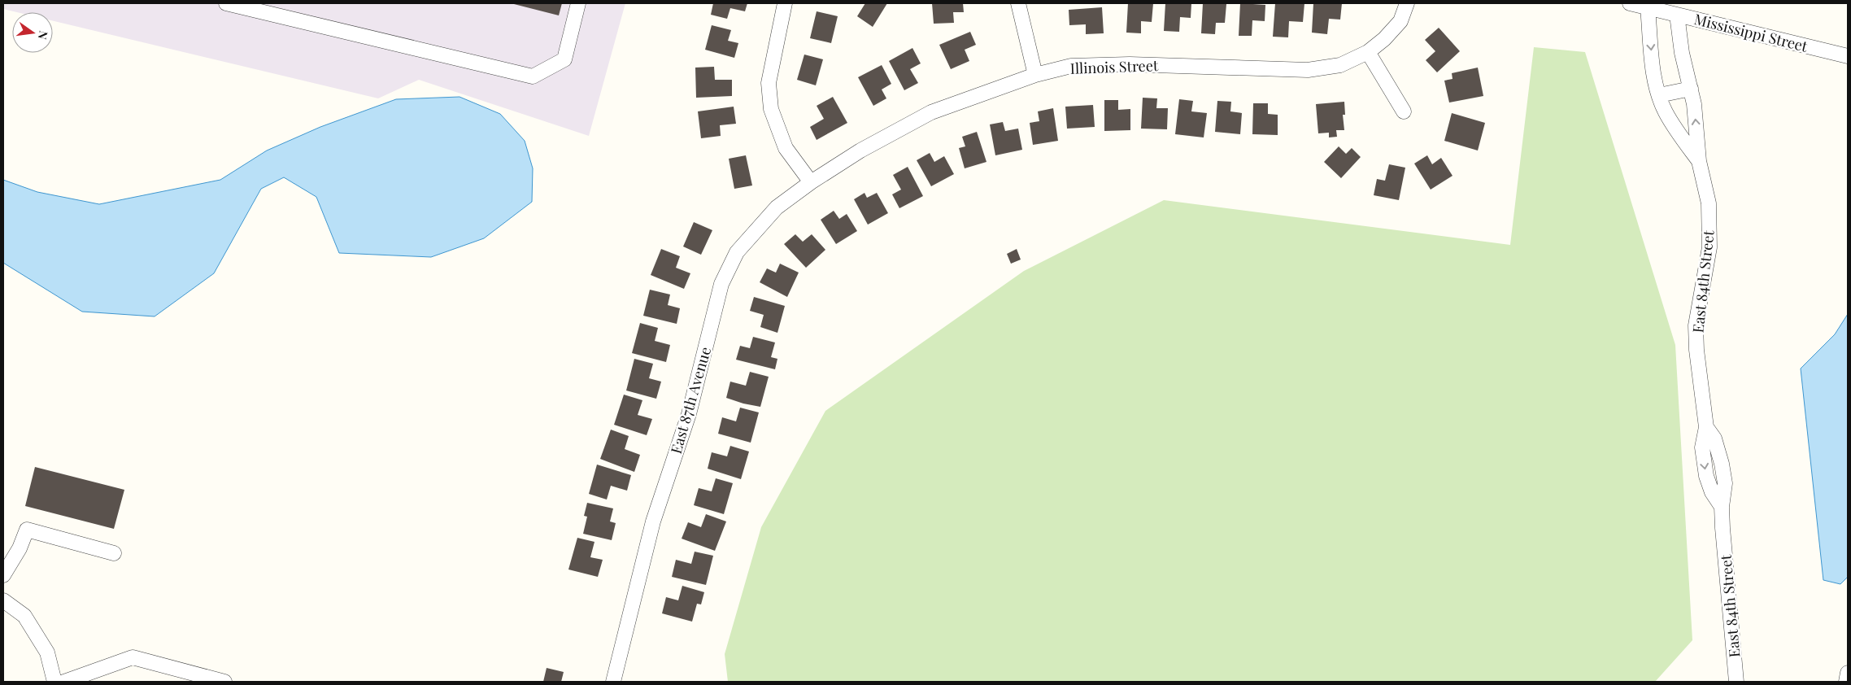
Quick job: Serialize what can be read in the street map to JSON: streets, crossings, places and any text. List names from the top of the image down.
{
  "streets": {
    "street": [
      "Mississippi Street",
      "Illinois Street",
      "East 84th Street",
      "East 87th Avenue"
    ]
  },
  "crossings": [
    ["Mississippi Street", "East 84th Street"],
    ["Illinois Street", "East 87th Avenue"]
  ],
  "north": "right"
}
